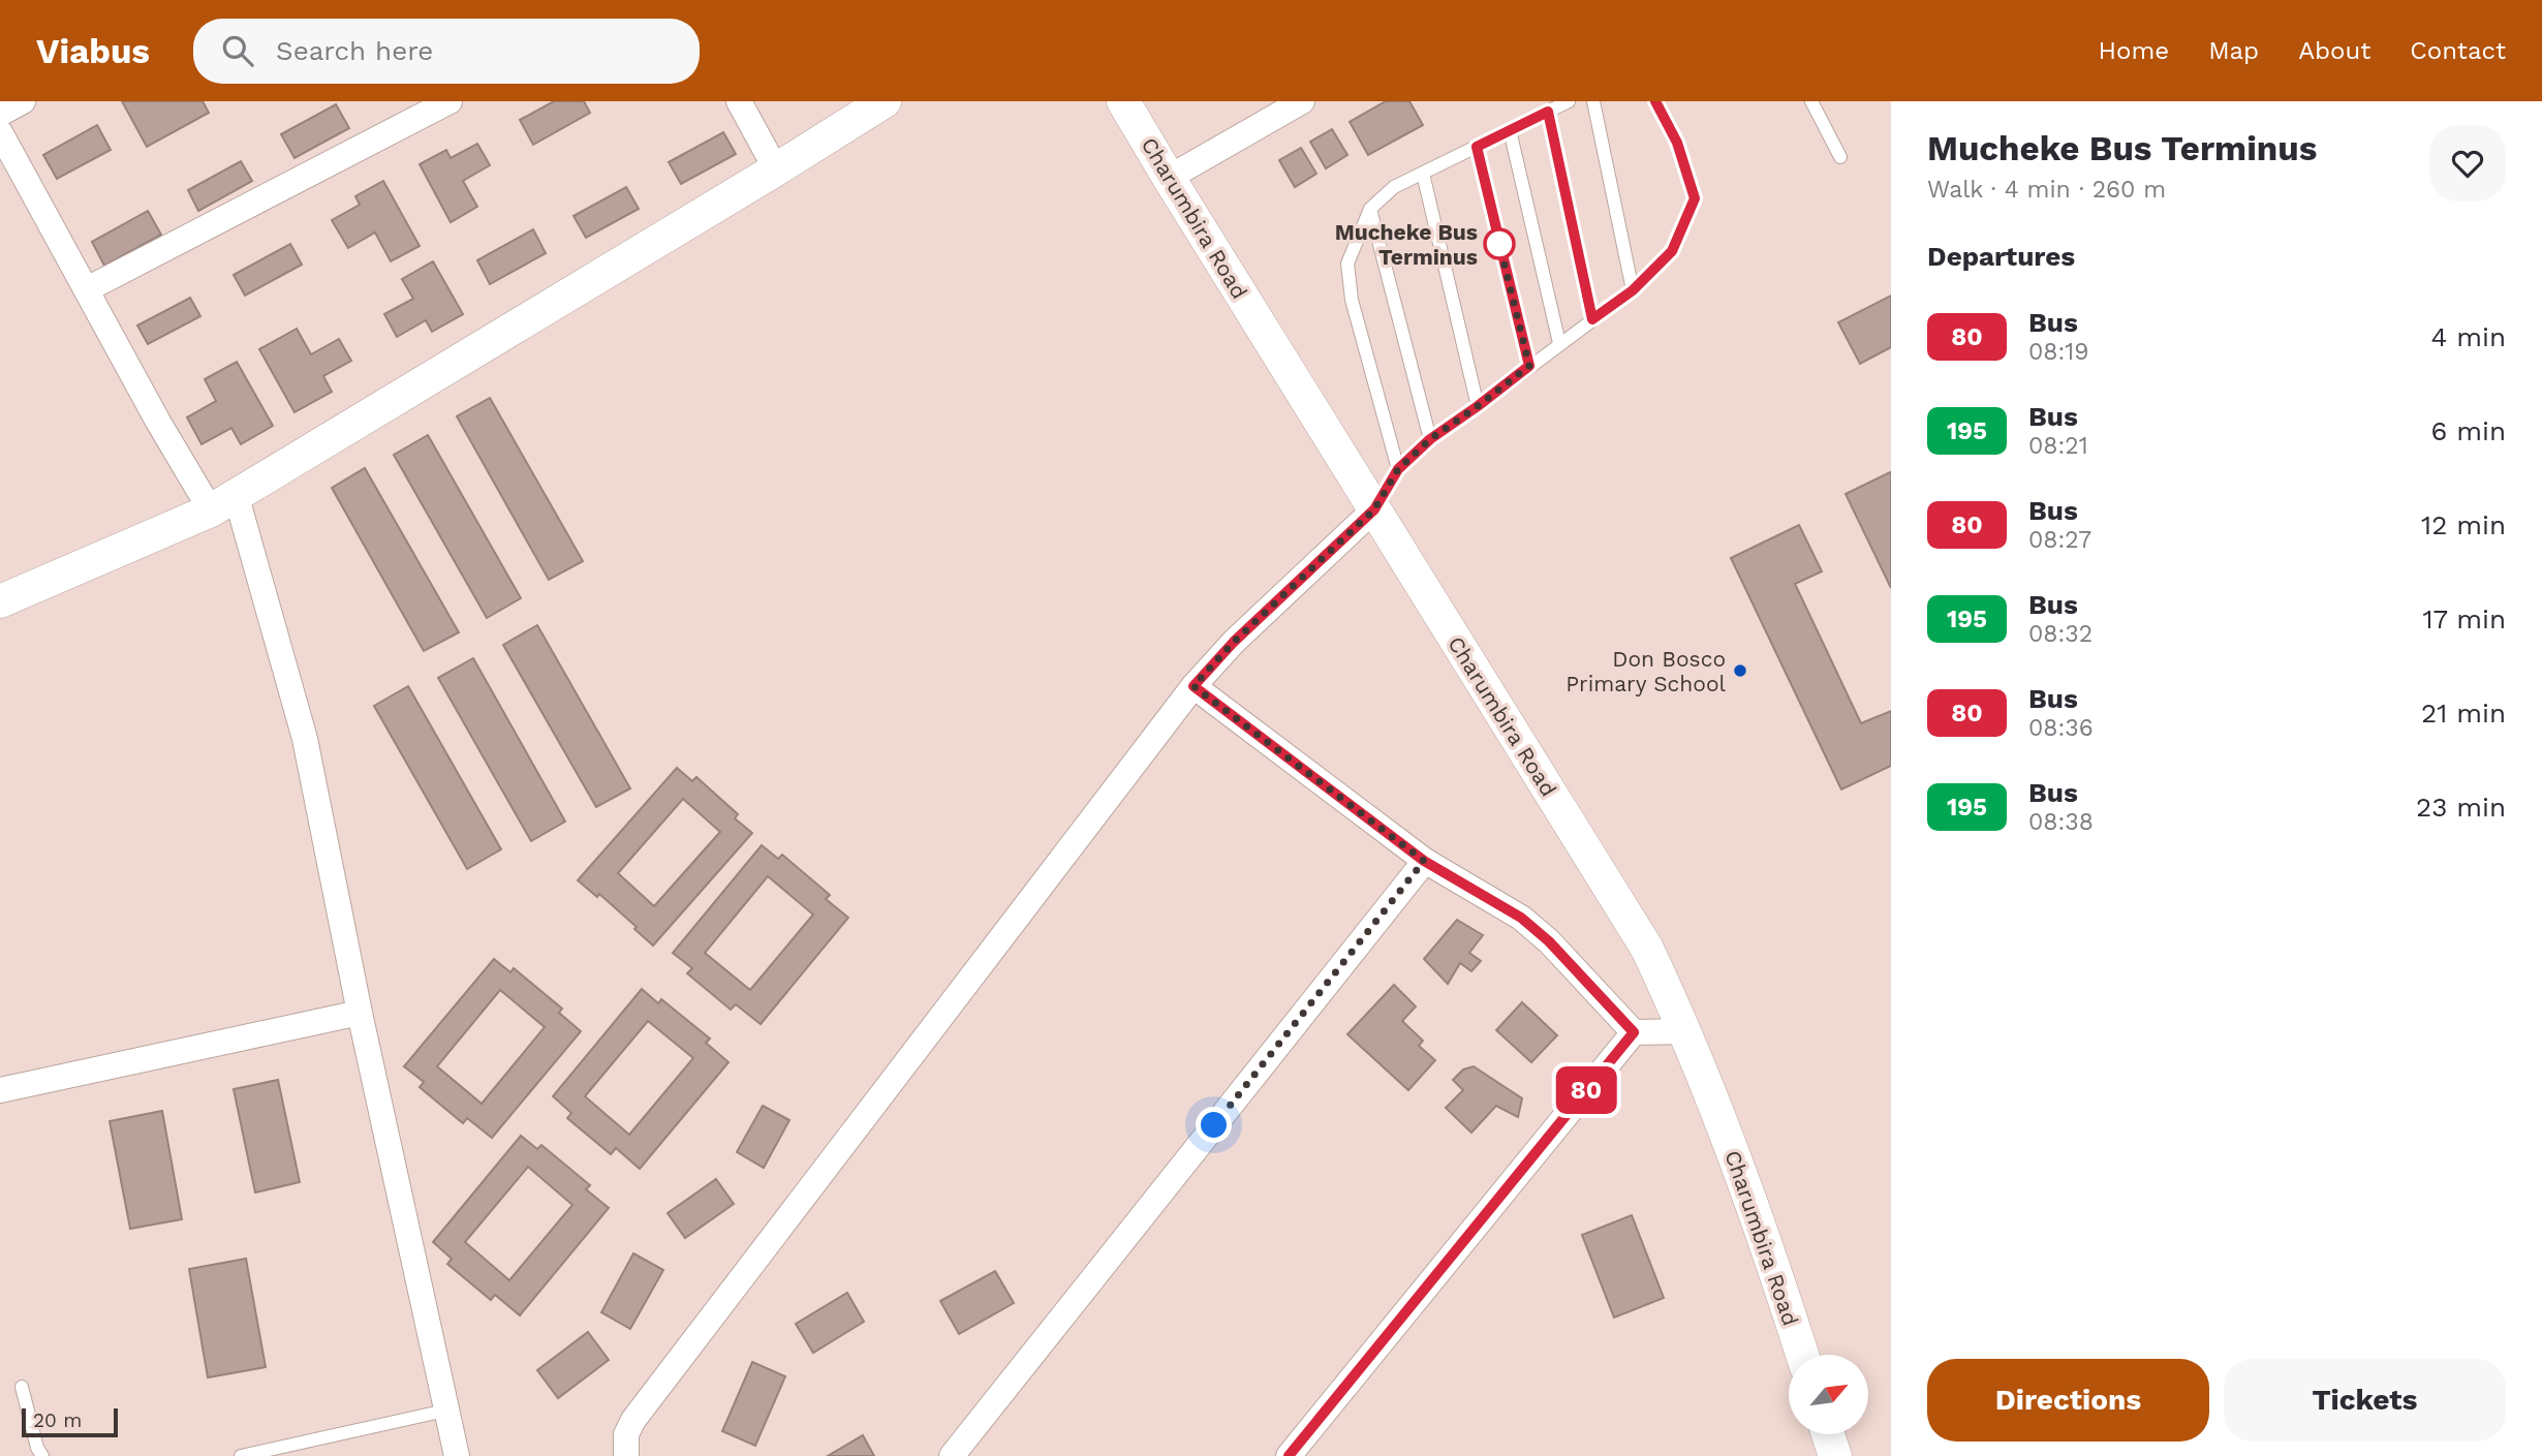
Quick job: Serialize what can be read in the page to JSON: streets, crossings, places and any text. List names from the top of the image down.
{
  "streets": {
    "street": ["Charumbira Road"]
  },
  "places": ["Mucheke Bus Terminus", "Don Bosco Primary School"],
  "lines": ["bus line 80"],
  "scale_bar": "20 m",
  "north": "top right",
  "page": {
    "header": "Viabus",
    "search": "Search here",
    "nav": [
      "Home",
      "Map",
      "About",
      "Contact"
    ],
    "on_map": "80",
    "heading": [
      ["Mucheke Bus Terminus", "Walk · 4 min · 260 m"],
      "Departures"
    ],
    "list": [
      {
        "mark": "80",
        "name": "Bus",
        "note": "08:19",
        "value": "4 min"
      },
      {
        "mark": "195",
        "name": "Bus",
        "note": "08:21",
        "value": "6 min"
      },
      {
        "mark": "80",
        "name": "Bus",
        "note": "08:27",
        "value": "12 min"
      },
      {
        "mark": "195",
        "name": "Bus",
        "note": "08:32",
        "value": "17 min"
      },
      {
        "mark": "80",
        "name": "Bus",
        "note": "08:36",
        "value": "21 min"
      },
      {
        "mark": "195",
        "name": "Bus",
        "note": "08:38",
        "value": "23 min"
      }
    ],
    "buttons": ["Directions", "Tickets"],
    "scale": "20 m"
  }
}
